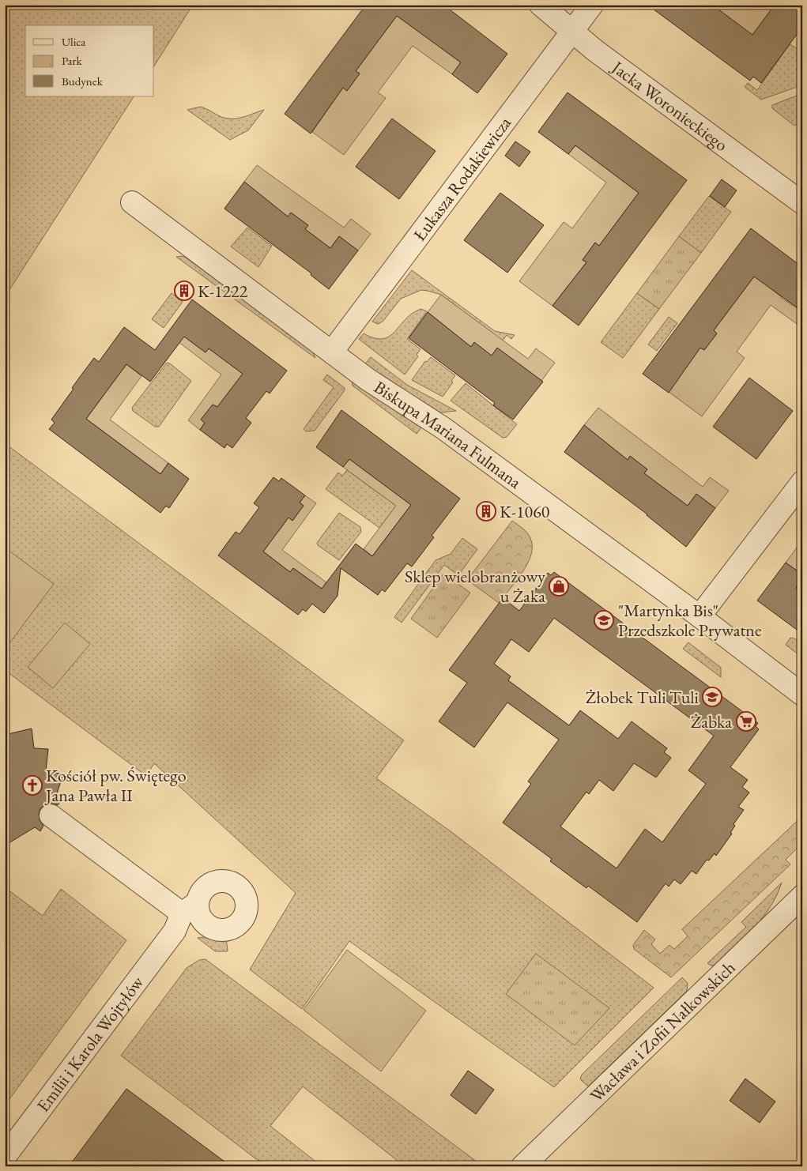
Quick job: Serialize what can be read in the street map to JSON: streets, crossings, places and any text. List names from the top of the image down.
{
  "streets": {
    "street": [
      "Jacka Woronieckiego",
      "Łukasza Rodakiewicza",
      "Biskupa Mariana Fulmana",
      "Wacława i Zofii Nałkowskich",
      "Emilii i Karola Wojtyłów"
    ]
  },
  "crossings": [
    ["Jacka Woronieckiego", "Łukasza Rodakiewicza"],
    ["Łukasza Rodakiewicza", "Biskupa Mariana Fulmana"]
  ],
  "places": {
    "building": ["K-1222", "K-1060"],
    "shop": ["Sklep wielobranżowy u Żaka"],
    "school or university": ["\"Martynka Bis\" Przedszkole Prywatne", "Żłobek Tuli Tuli"],
    "supermarket": ["Żabka"],
    "church": ["Kościół pw. Świętego Jana Pawła II"]
  },
  "legend": ["Ulica", "Park", "Budynek"]
}
